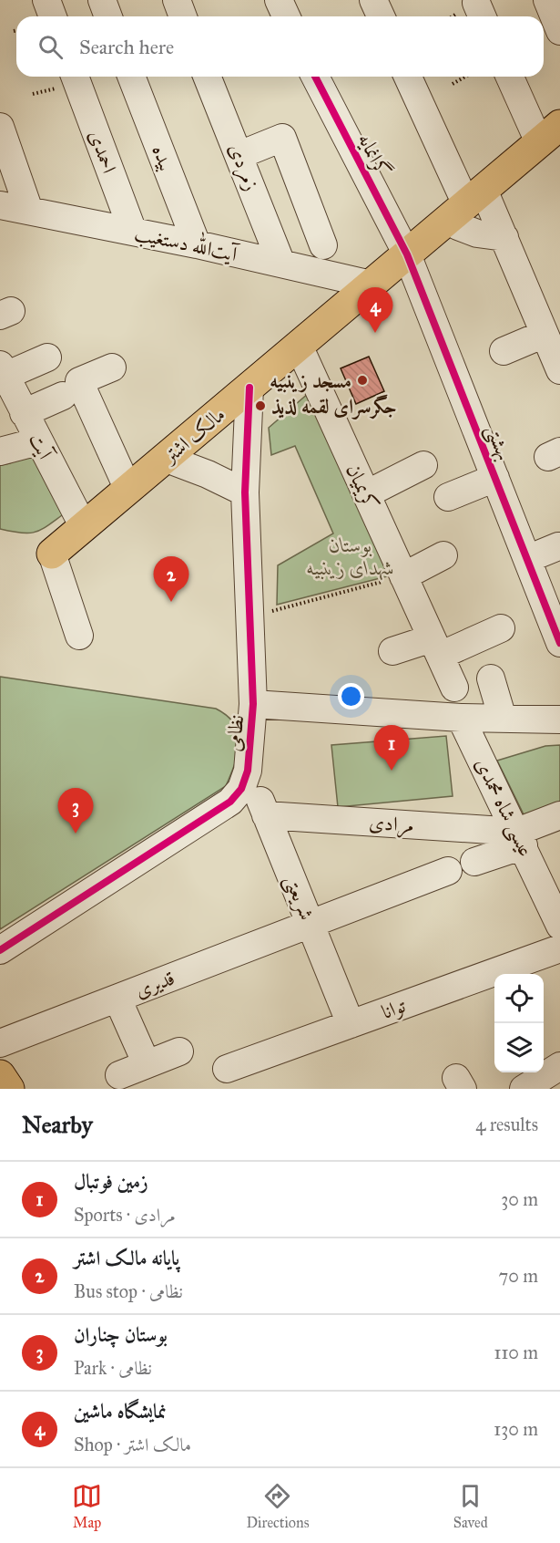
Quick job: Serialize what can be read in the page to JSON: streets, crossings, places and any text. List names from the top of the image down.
{
  "streets": {
    "main road": ["مالک اشتر"],
    "street": [
      "احمدی",
      "گرانمایه",
      "بیده",
      "زمردی",
      "آیت‌الله دستغیب",
      "بهشتی",
      "آیت",
      "کریمیان",
      "نظامی",
      "عیسی شاه محمدی",
      "مرادی",
      "شریعتی",
      "قدیری",
      "توانا"
    ]
  },
  "crossings": [
    ["احمدی", "آیت‌الله دستغیب"],
    ["گرانمایه", "مالک اشتر"],
    ["گرانمایه", "بهشتی"],
    ["بیده", "آیت‌الله دستغیب"],
    ["زمردی", "آیت‌الله دستغیب"],
    ["آیت‌الله دستغیب", "مالک اشتر"],
    ["مالک اشتر", "بهشتی"],
    ["مالک اشتر", "آیت"],
    ["مالک اشتر", "کریمیان"],
    ["مالک اشتر", "نظامی"],
    ["نظامی", "شریعتی"],
    ["عیسی شاه محمدی", "مرادی"],
    ["مرادی", "شریعتی"],
    ["شریعتی", "قدیری"],
    ["شریعتی", "توانا"]
  ],
  "parks": ["بوستان شهدای زینبیه"],
  "places": ["مسجد زینبیه", "جگرسرای لقمه لذیذ"],
  "page": {
    "search": "Search here",
    "pins": [
      "4",
      "2",
      "1",
      "3"
    ],
    "heading": ["Nearby", "4 results"],
    "list": [
      {
        "mark": "1",
        "name": "زمین فوتبال",
        "note": "Sports · مرادی",
        "value": "30 m"
      },
      {
        "mark": "2",
        "name": "پایانه مالک اشتر",
        "note": "Bus stop · نظامی",
        "value": "70 m"
      },
      {
        "mark": "3",
        "name": "بوستان چناران",
        "note": "Park · نظامی",
        "value": "110 m"
      },
      {
        "mark": "4",
        "name": "نمایشگاه ماشین",
        "note": "Shop · مالک اشتر",
        "value": "130 m"
      }
    ],
    "nav": ["Map", "Directions", "Saved"]
  }
}
